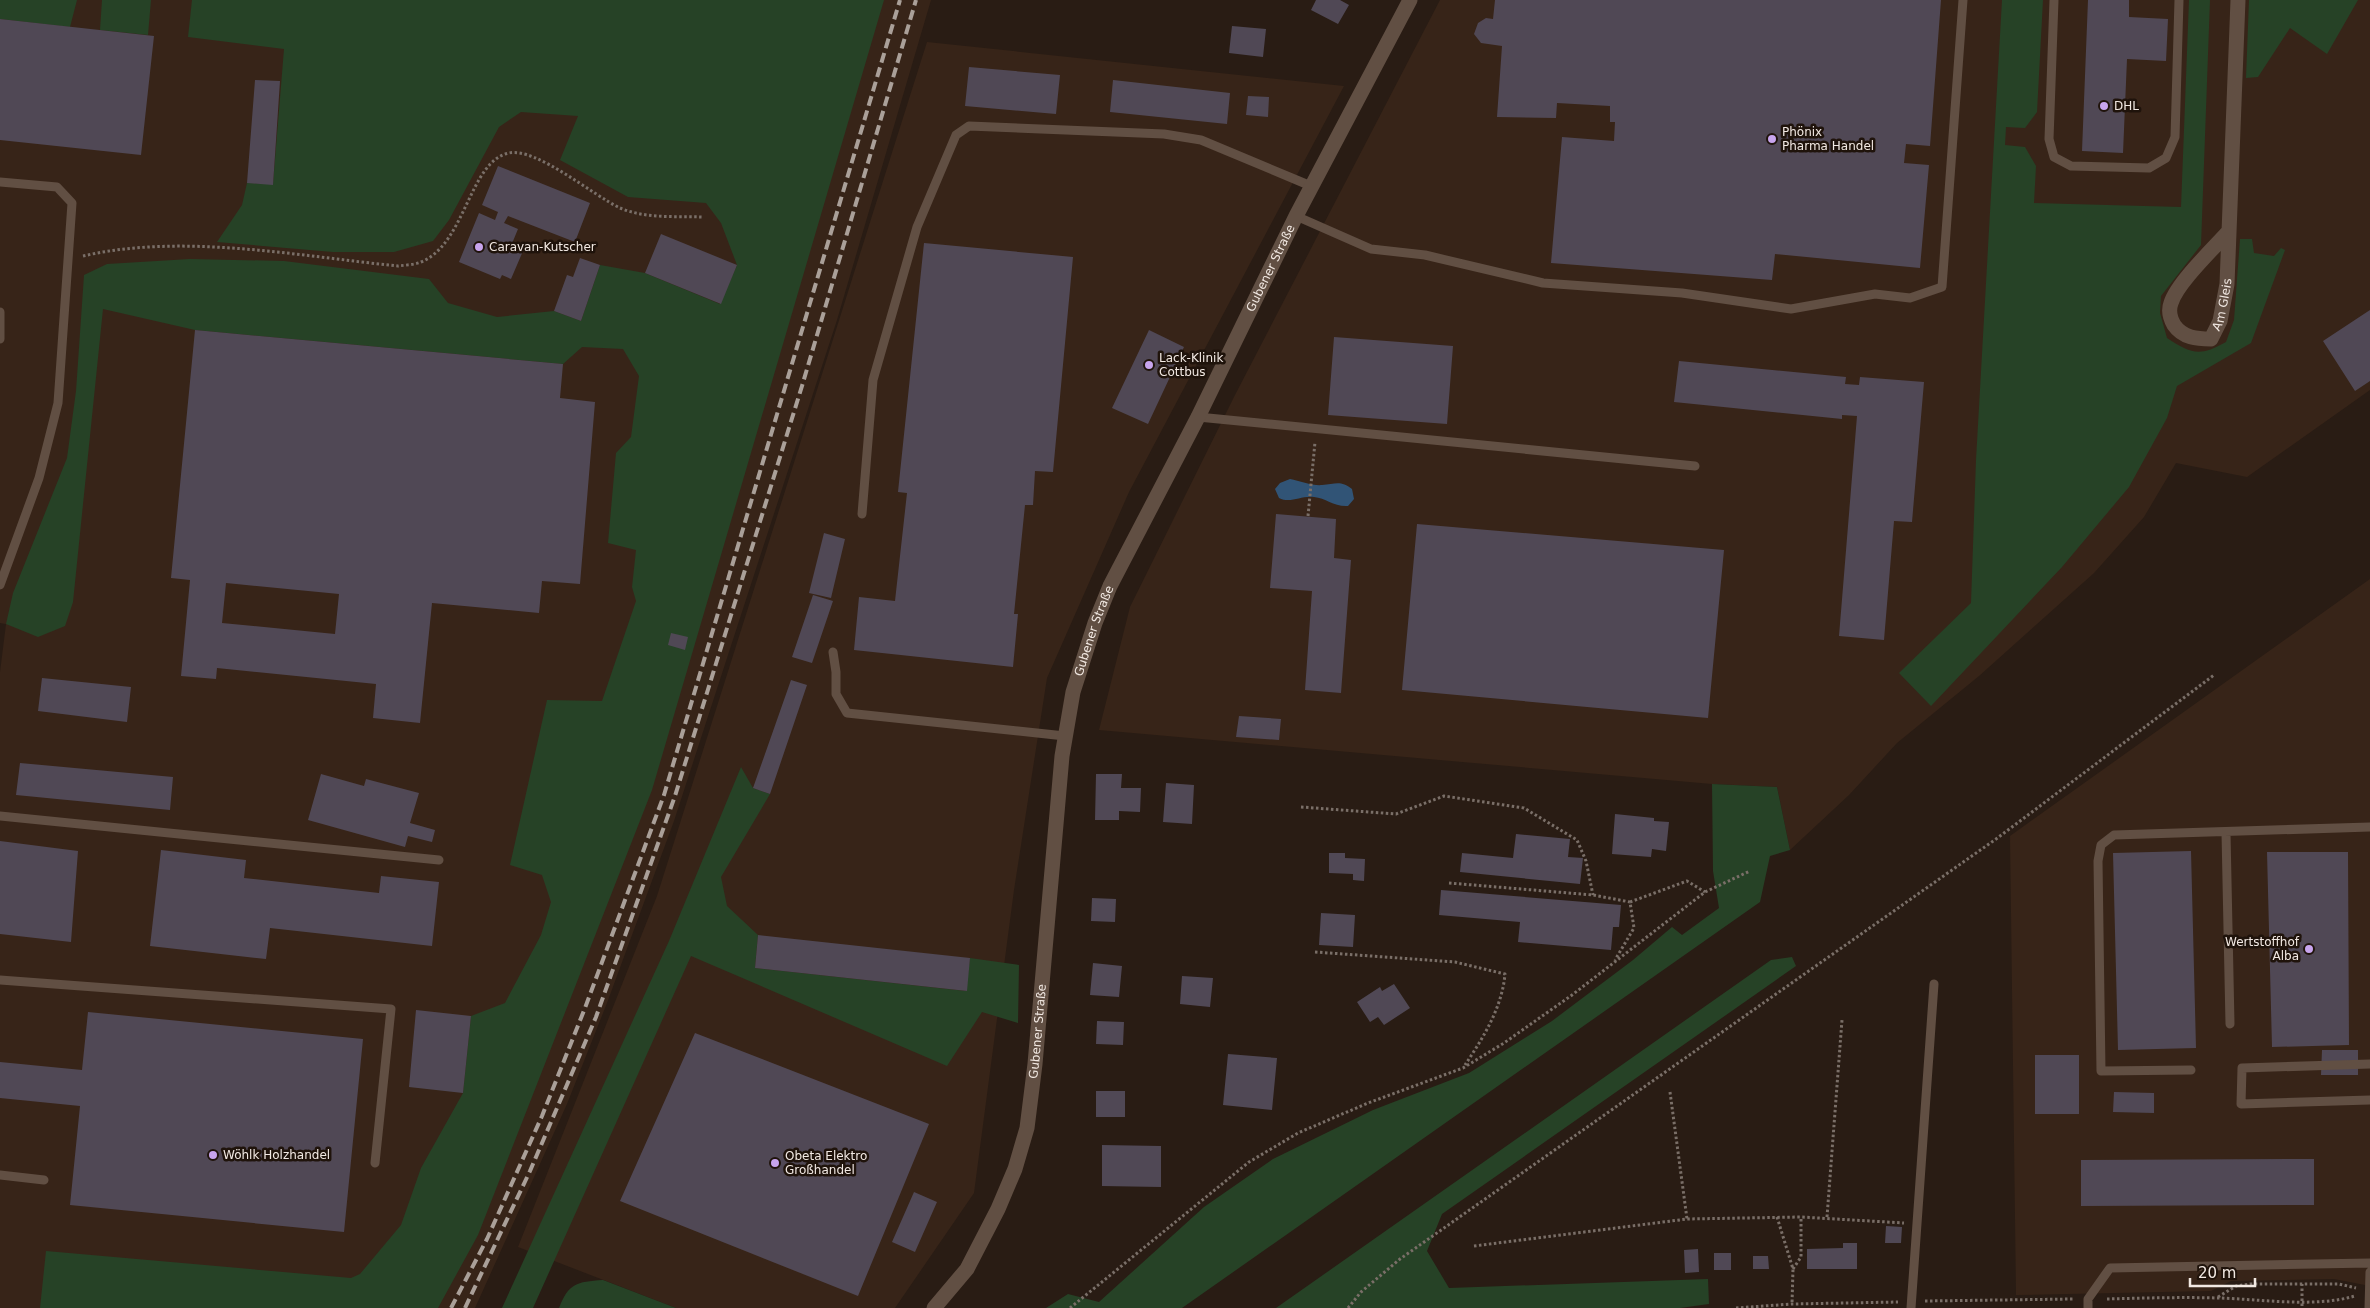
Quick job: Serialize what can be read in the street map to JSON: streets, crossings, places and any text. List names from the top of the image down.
{
  "streets": {
    "street": ["Gubener Straße", "Am Gleis"]
  },
  "places": [
    "DHL",
    "Phönix Pharma Handel",
    "Caravan-Kutscher",
    "Lack-Klinik Cottbus",
    "Wertstoffhof Alba",
    "Wöhlk Holzhandel",
    "Obeta Elektro Großhandel"
  ],
  "scale_bar": "20 m"
}
